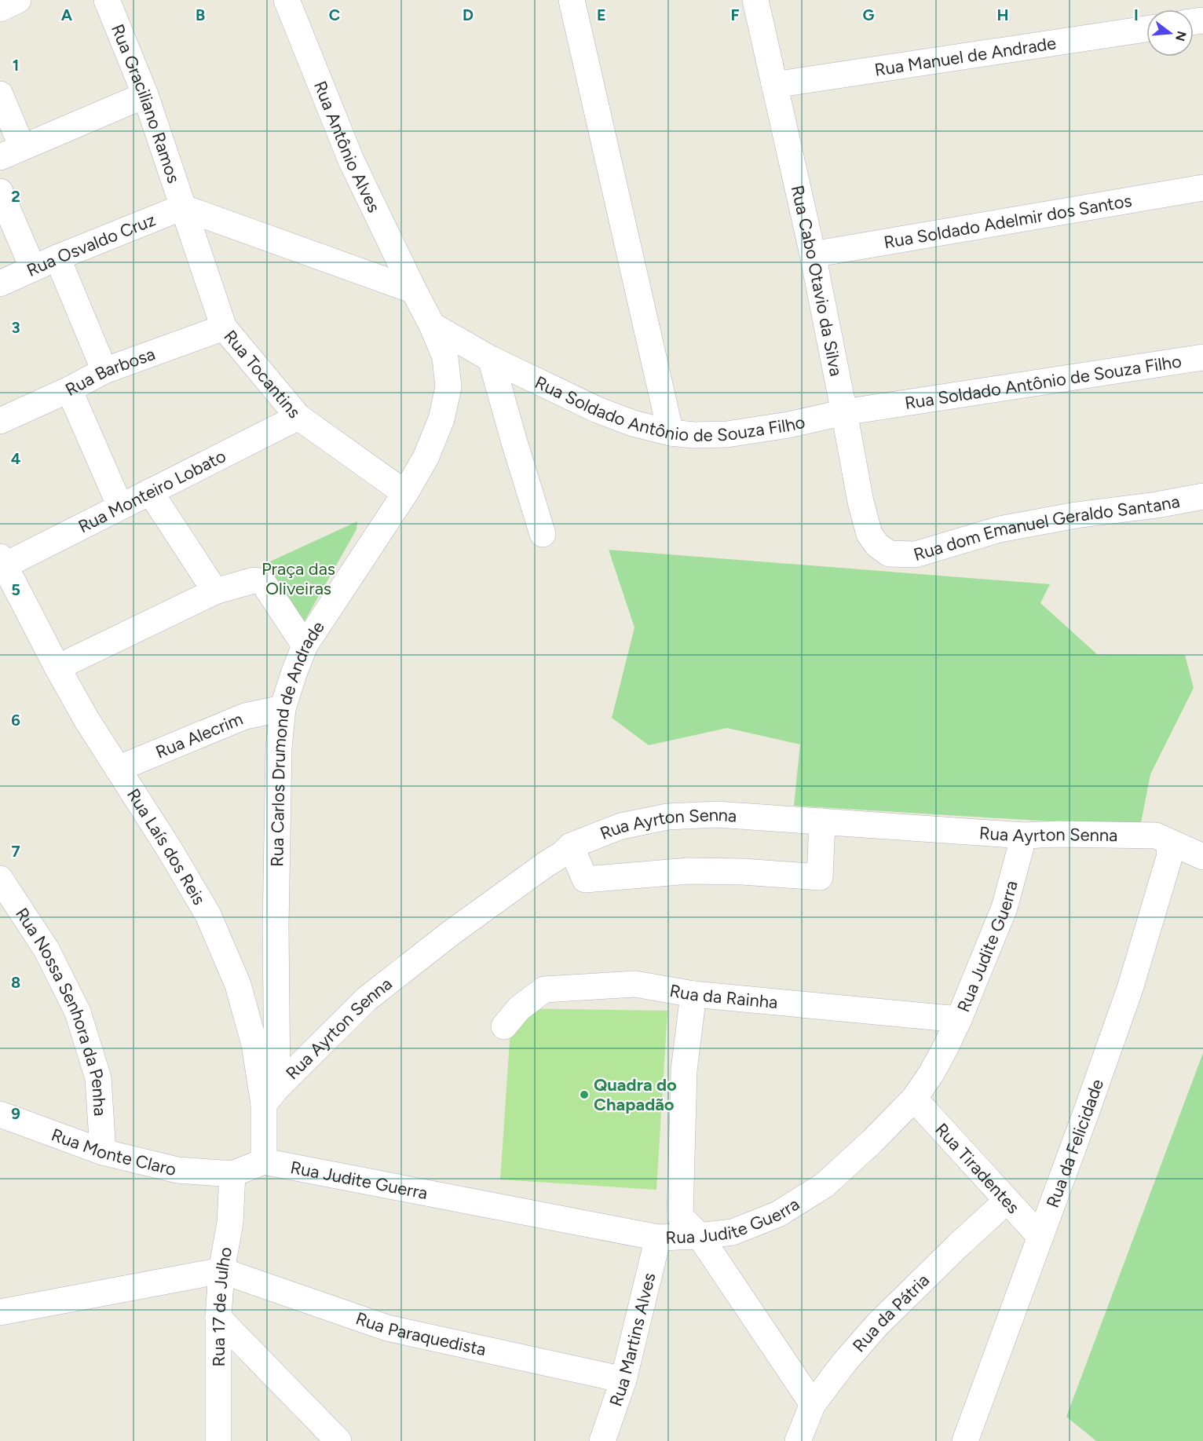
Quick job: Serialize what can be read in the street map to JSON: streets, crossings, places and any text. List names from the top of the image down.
{
  "streets": {
    "street": [
      "Rua Manuel de Andrade",
      "Rua Graciliano Ramos",
      "Rua Antônio Alves",
      "Rua Soldado Adelmir dos Santos",
      "Rua Osvaldo Cruz",
      "Rua Cabo Otavio da Silva",
      "Rua Barbosa",
      "Rua Tocantins",
      "Rua Soldado Antônio de Souza Filho",
      "Rua Monteiro Lobato",
      "Rua dom Emanuel Geraldo Santana",
      "Rua Alecrim",
      "Rua Carlos Drumond de Andrade",
      "Rua Ayrton Senna",
      "Rua Laís dos Reis",
      "Rua Judite Guerra",
      "Rua da Rainha",
      "Rua Nossa Senhora da Penha",
      "Rua da Felicidade",
      "Rua Monte Claro",
      "Rua Tiradentes",
      "Rua 17 de Julho",
      "Rua da Pátria",
      "Rua Paraquedista",
      "Rua Martins Alves"
    ]
  },
  "crossings": [
    ["Rua Manuel de Andrade", "Rua Cabo Otavio da Silva"],
    ["Rua Graciliano Ramos", "Rua Osvaldo Cruz"],
    ["Rua Graciliano Ramos", "Rua Tocantins"],
    ["Rua Soldado Adelmir dos Santos", "Rua Cabo Otavio da Silva"],
    ["Rua Osvaldo Cruz", "Rua Tocantins"],
    ["Rua Cabo Otavio da Silva", "Rua Soldado Antônio de Souza Filho"],
    ["Rua Cabo Otavio da Silva", "Rua dom Emanuel Geraldo Santana"],
    ["Rua Barbosa", "Rua Tocantins"],
    ["Rua Tocantins", "Rua Monteiro Lobato"],
    ["Rua Tocantins", "Rua Carlos Drumond de Andrade"],
    ["Rua Soldado Antônio de Souza Filho", "Rua Carlos Drumond de Andrade"],
    ["Rua Monteiro Lobato", "Rua Laís dos Reis"],
    ["Rua Alecrim", "Rua Carlos Drumond de Andrade"],
    ["Rua Alecrim", "Rua Laís dos Reis"],
    ["Rua Carlos Drumond de Andrade", "Rua Ayrton Senna"],
    ["Rua Carlos Drumond de Andrade", "Rua Laís dos Reis"],
    ["Rua Ayrton Senna", "Rua Laís dos Reis"],
    ["Rua Ayrton Senna", "Rua Judite Guerra"],
    ["Rua Ayrton Senna", "Rua da Felicidade"],
    ["Rua Laís dos Reis", "Rua Judite Guerra"],
    ["Rua Judite Guerra", "Rua da Rainha"],
    ["Rua Judite Guerra", "Rua Tiradentes"],
    ["Rua Judite Guerra", "Rua Martins Alves"],
    ["Rua Nossa Senhora da Penha", "Rua Monte Claro"],
    ["Rua da Felicidade", "Rua Tiradentes"],
    ["Rua Monte Claro", "Rua 17 de Julho"],
    ["Rua Tiradentes", "Rua da Pátria"],
    ["Rua 17 de Julho", "Rua Paraquedista"],
    ["Rua Paraquedista", "Rua Martins Alves"]
  ],
  "parks": ["Praça das Oliveiras"],
  "places": ["Quadra do Chapadão"],
  "north": "right",
  "grid": {
    "columns": [
      "A",
      "B",
      "C",
      "D",
      "E",
      "F",
      "G",
      "H",
      "I"
    ],
    "rows": [
      "1",
      "2",
      "3",
      "4",
      "5",
      "6",
      "7",
      "8",
      "9"
    ]
  }
}
